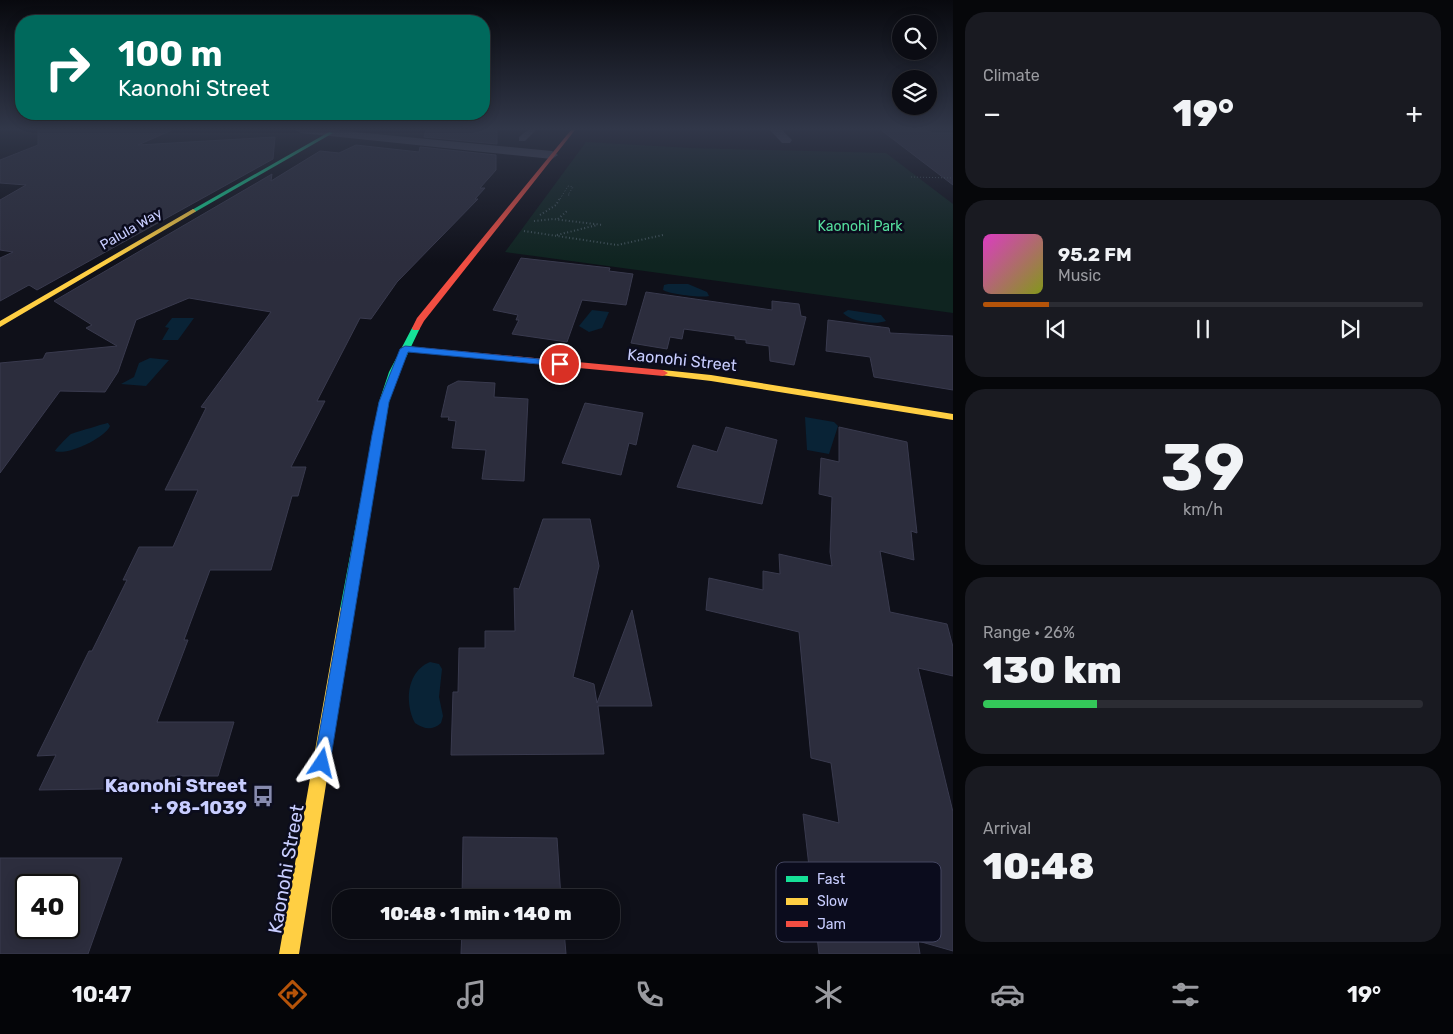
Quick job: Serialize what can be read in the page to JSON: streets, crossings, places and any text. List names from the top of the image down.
{
  "streets": {
    "street": ["Palula Way", "Kaonohi Street"]
  },
  "parks": ["Kaonohi Park"],
  "places": {
    "bus stop": ["Kaonohi Street + 98-1039"]
  },
  "legend": ["Fast", "Slow", "Jam"],
  "page": {
    "tile": [
      "Climate",
      ["39", "km/h"],
      ["Range · 26%", "130 km"],
      ["Arrival", "10:48"]
    ],
    "turn": ["100 m", "Kaonohi Street"],
    "heat": ["−", "19°", "+"],
    "song": ["95.2 FM", "Music"],
    "limit": "40",
    "trip": "10:48 · 1 min · 140 m",
    "tabs": ["10:47", "19°"]
  }
}
